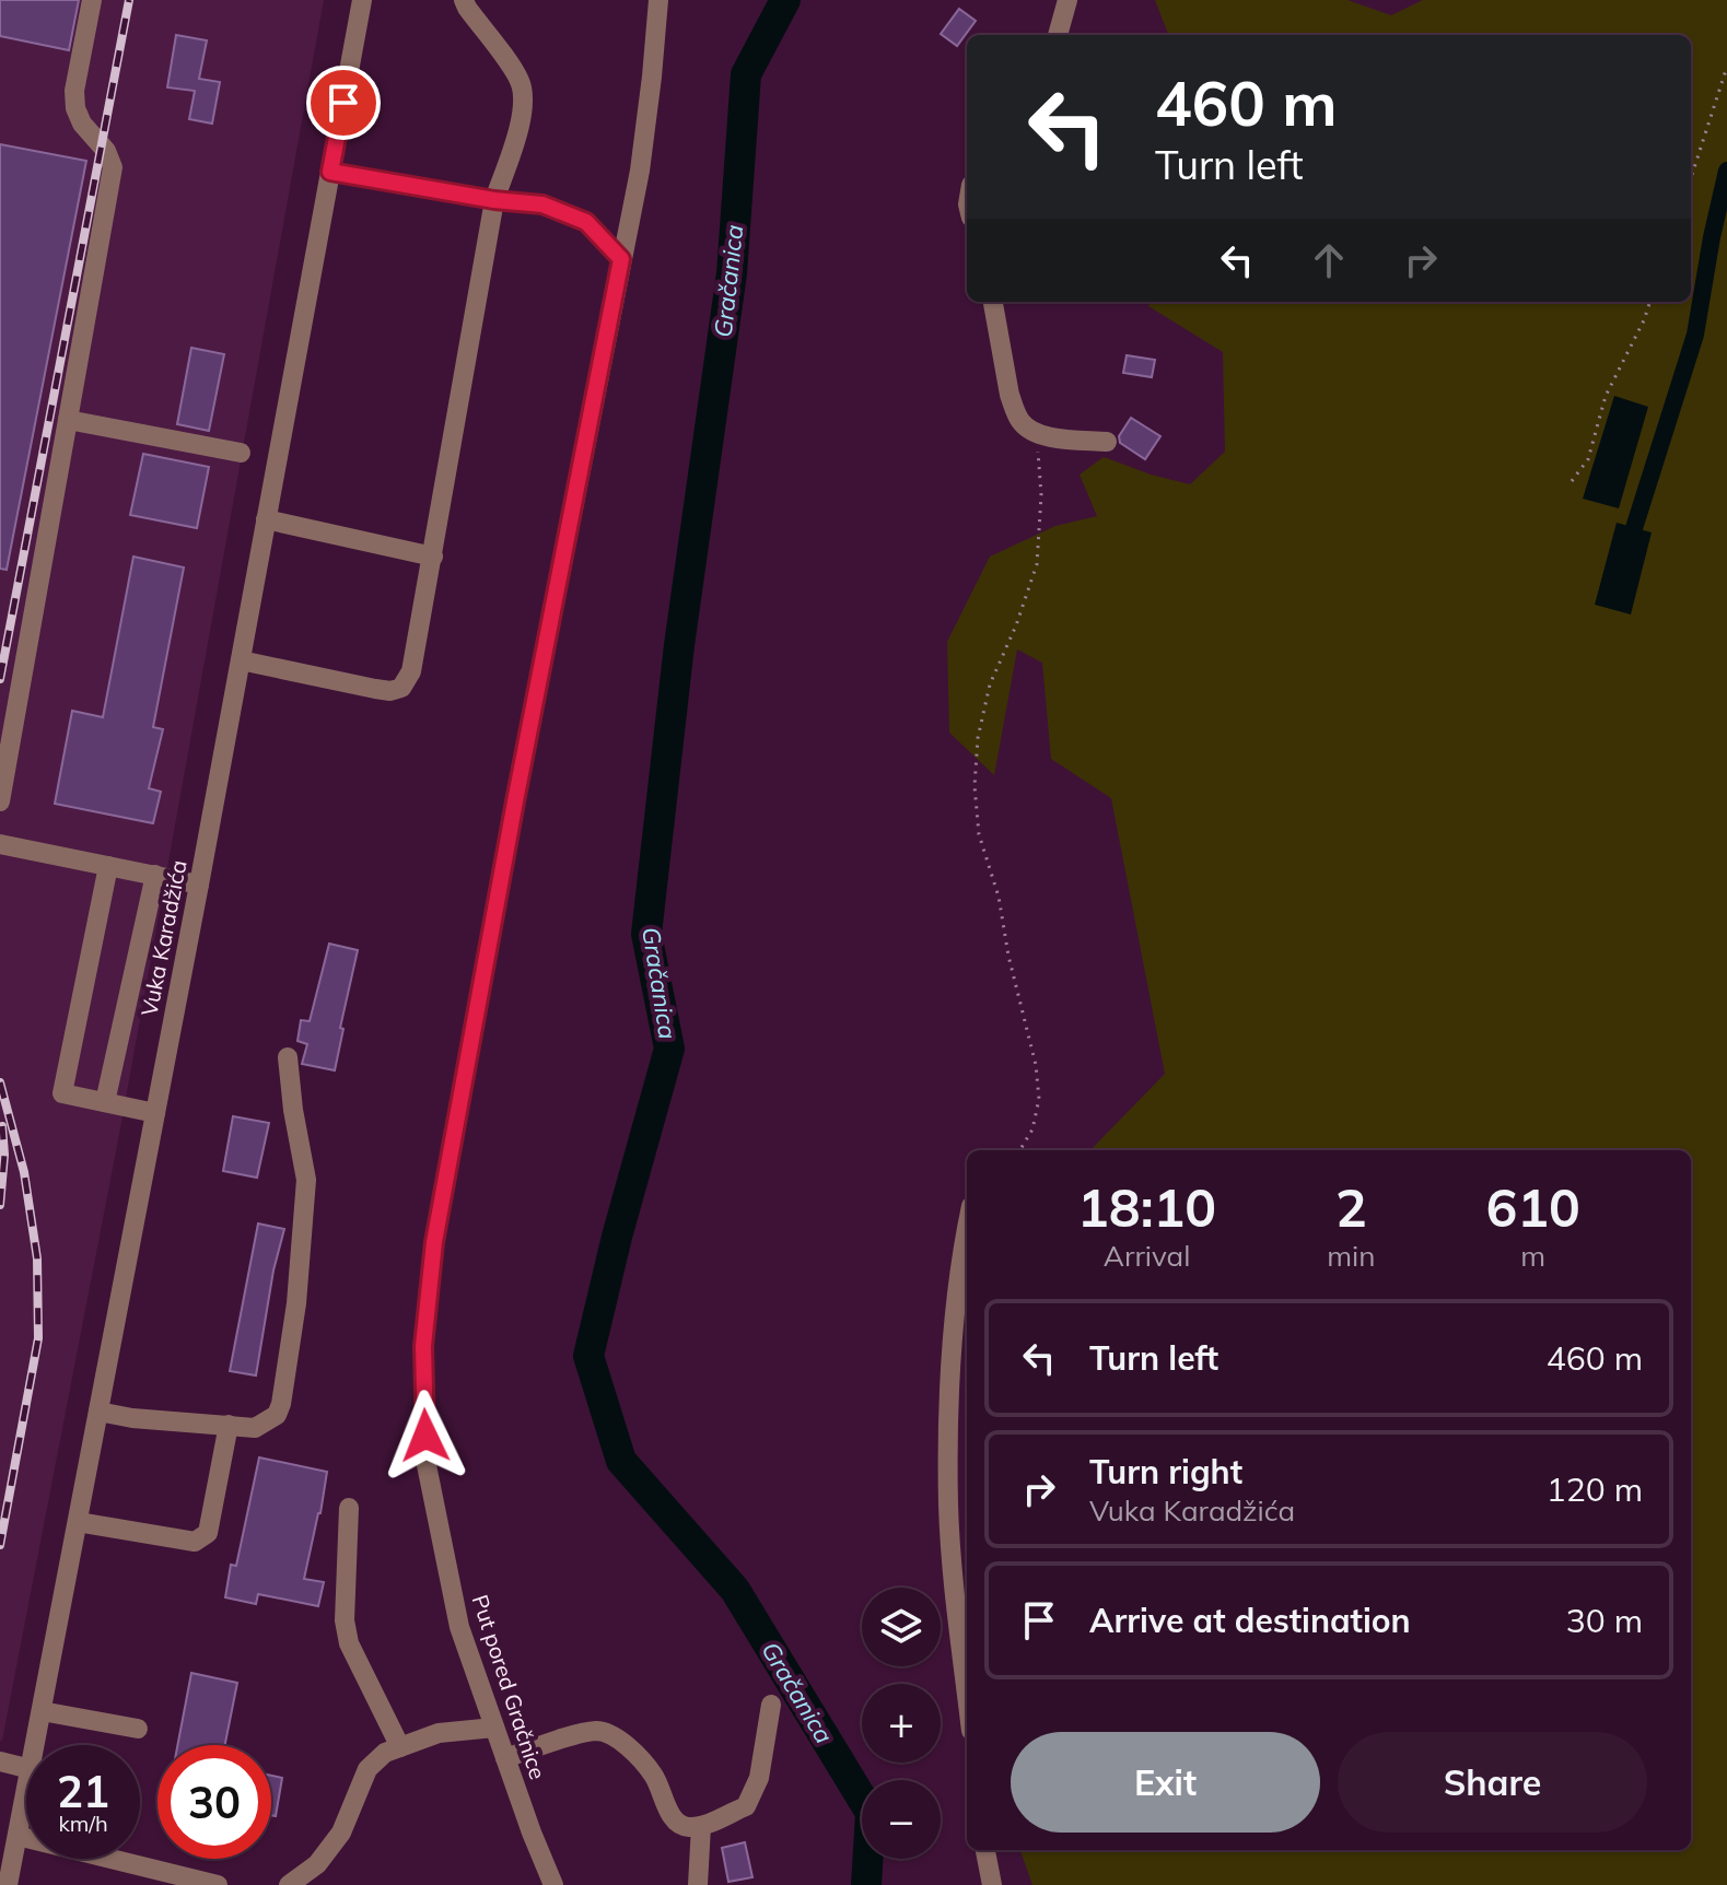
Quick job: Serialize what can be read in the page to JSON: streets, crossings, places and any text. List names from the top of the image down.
{
  "streets": {
    "street": ["Vuka Karadžića", "Put pored Gračnice"]
  },
  "water": ["Gračanica"],
  "page": {
    "turn": ["460 m", "Turn left"],
    "eta": [
      "18:10",
      "Arrival",
      "2",
      "min",
      "610",
      "m"
    ],
    "list": [
      {
        "name": "Turn left",
        "value": "460 m"
      },
      {
        "name": "Turn right",
        "note": "Vuka Karadžića",
        "value": "120 m"
      },
      {
        "name": "Arrive at destination",
        "value": "30 m"
      }
    ],
    "map_buttons": ["+", "−"],
    "buttons": ["Exit", "Share"],
    "speed": "21 km/h",
    "limit": "30"
  }
}
